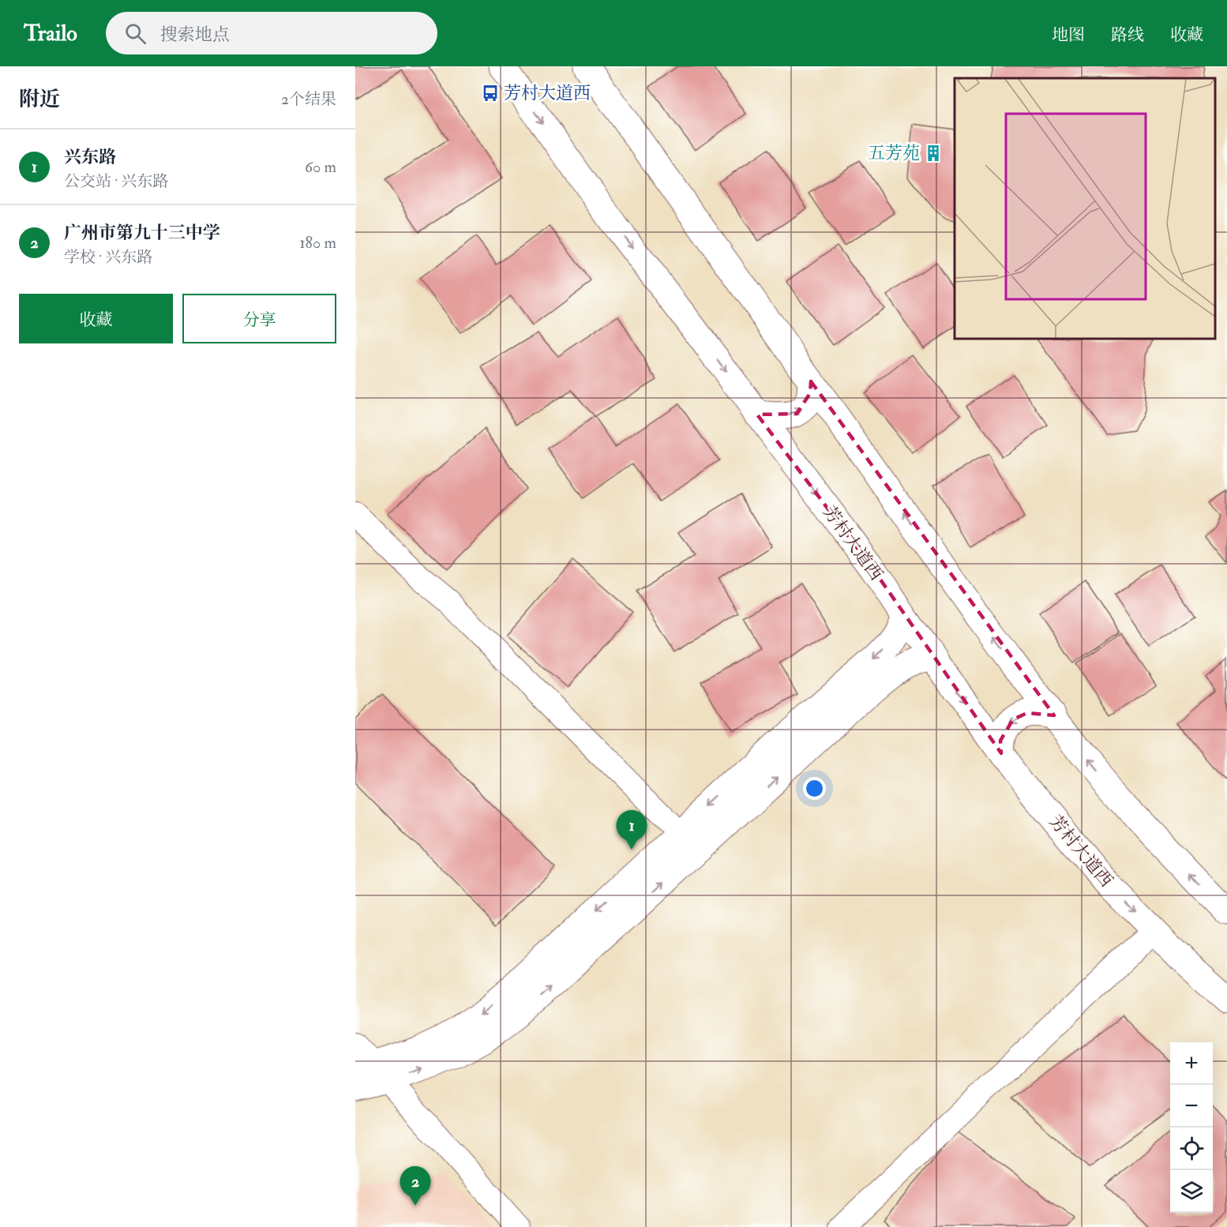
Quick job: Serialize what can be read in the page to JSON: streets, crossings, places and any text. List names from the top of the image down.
{
  "streets": {
    "main road": ["芳村大道西"]
  },
  "places": {
    "bus stop": ["芳村大道西"],
    "building": ["五芳苑"]
  },
  "page": {
    "header": "Trailo",
    "search": "搜索地点",
    "nav": ["地图", "路线", "收藏"],
    "heading": ["附近", "2个结果"],
    "list": [
      {
        "mark": "1",
        "name": "兴东路",
        "note": "公交站 · 兴东路",
        "value": "60 m"
      },
      {
        "mark": "2",
        "name": "广州市第九十三中学",
        "note": "学校 · 兴东路",
        "value": "180 m"
      }
    ],
    "buttons": ["收藏", "分享"],
    "pins": ["1", "2"],
    "map_buttons": ["+", "−"]
  }
}
